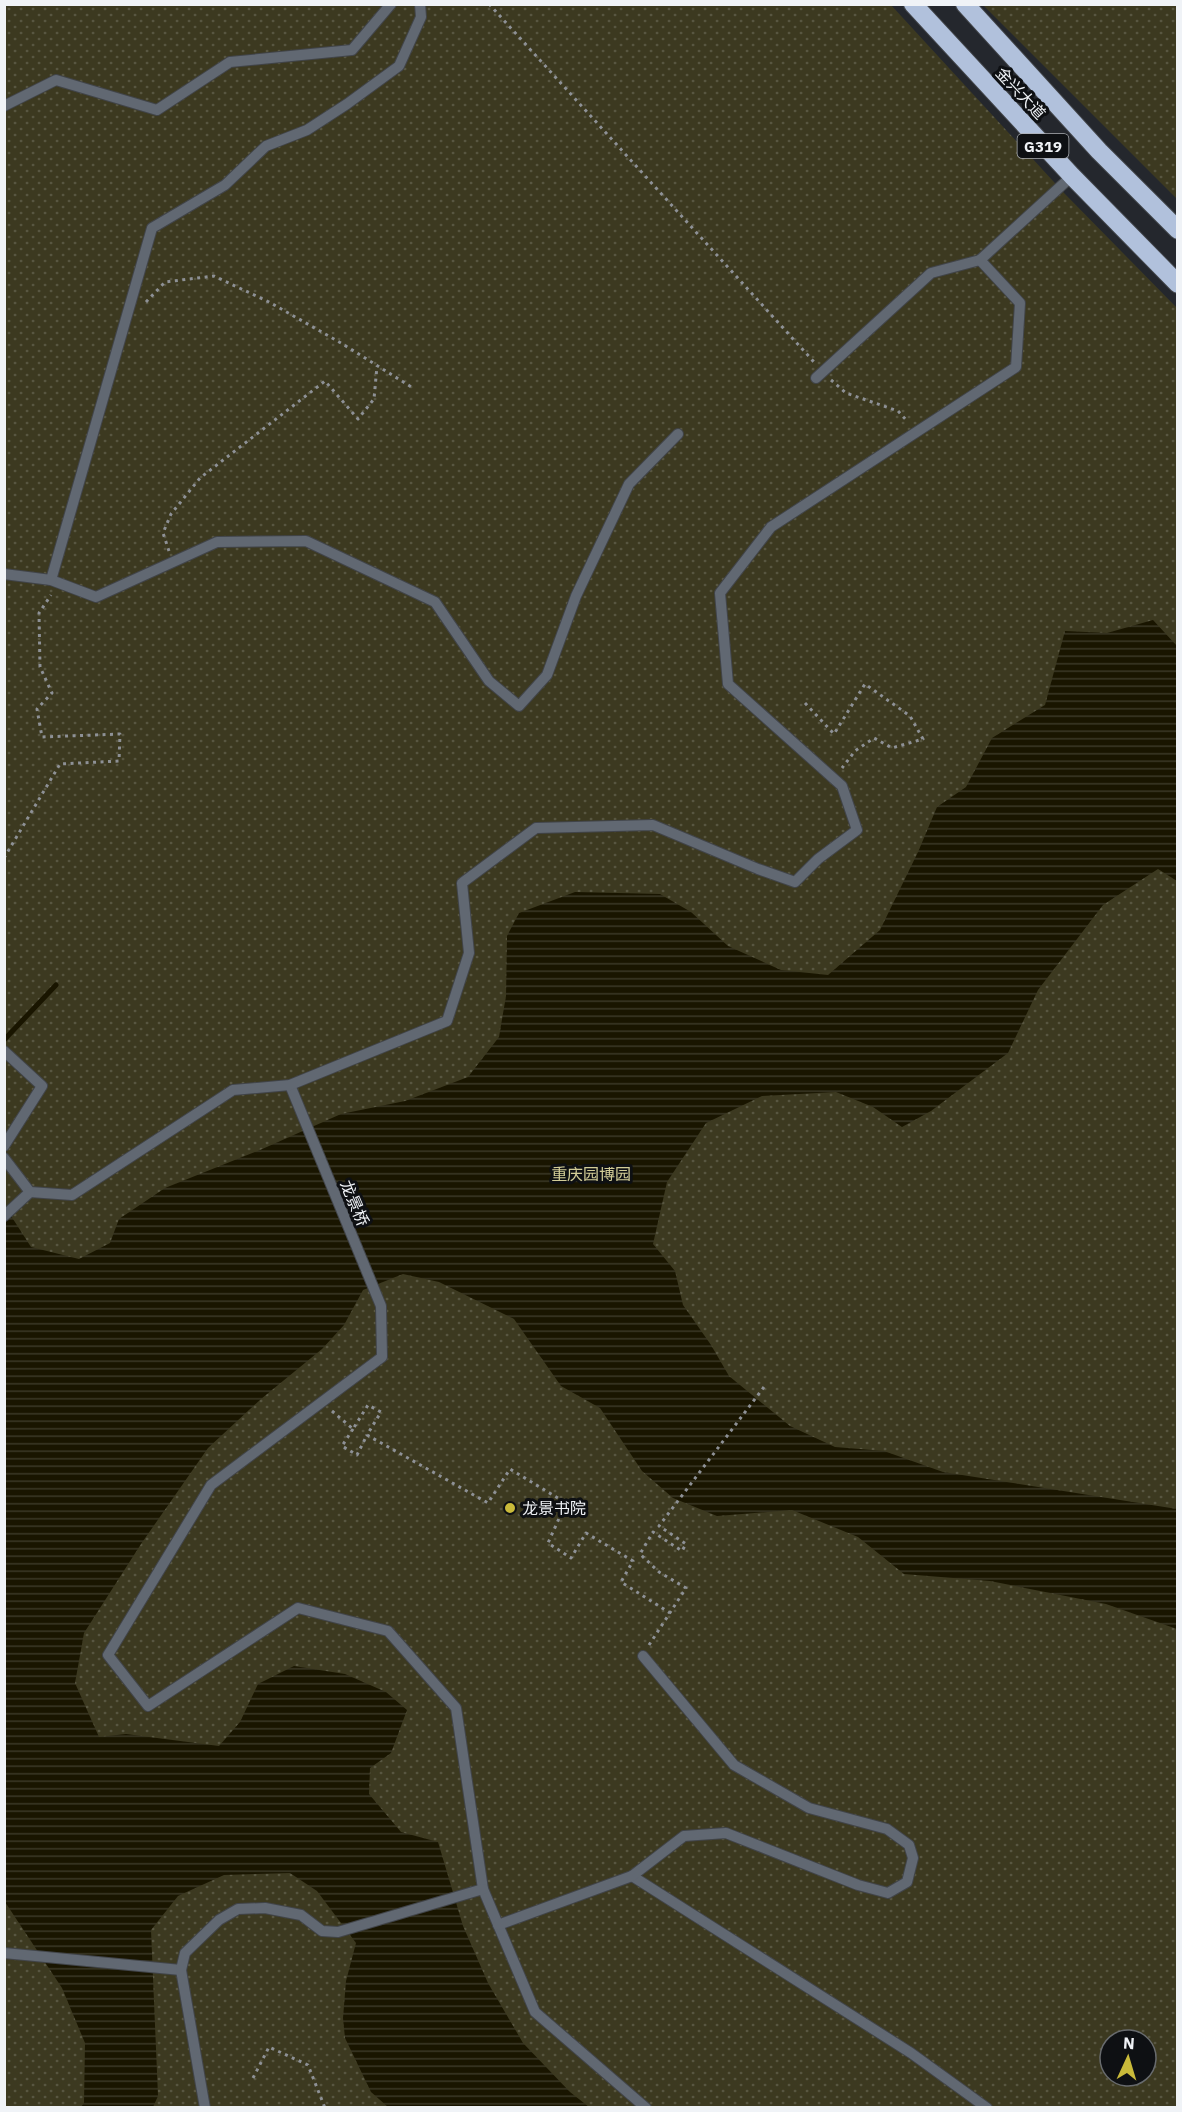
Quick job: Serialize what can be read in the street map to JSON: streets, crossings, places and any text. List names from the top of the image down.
{
  "streets": {
    "highway": ["金兴大道", "G319"],
    "lane": ["龙景桥"]
  },
  "parks": ["重庆园博园"],
  "places": ["龙景书院"],
  "north": "top"
}
